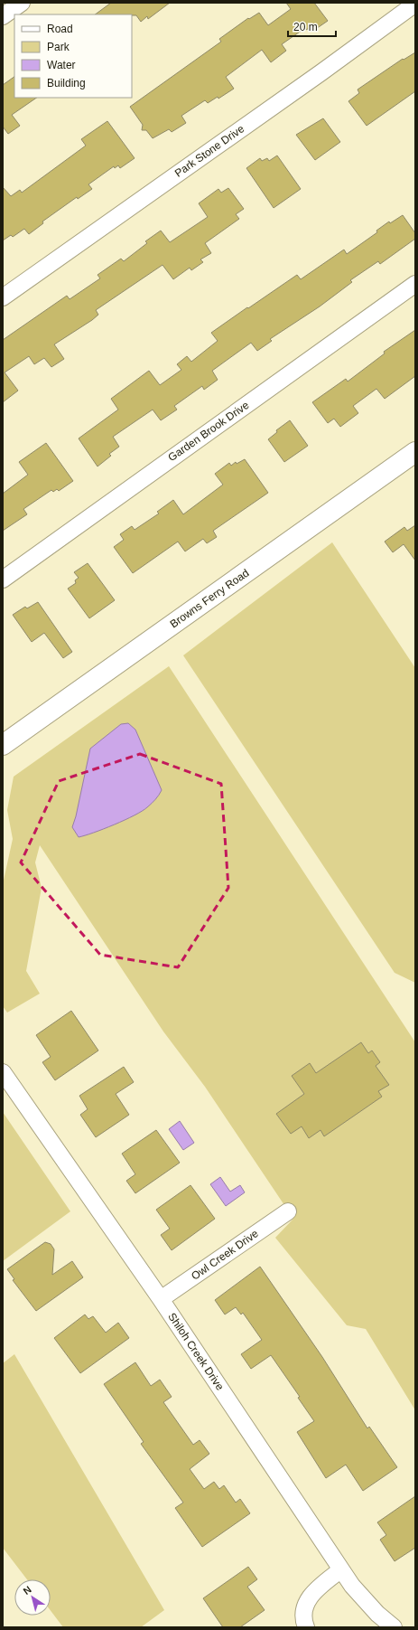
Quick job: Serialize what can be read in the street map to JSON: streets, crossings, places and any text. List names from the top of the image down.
{
  "streets": {
    "street": [
      "Park Stone Drive",
      "Garden Brook Drive",
      "Browns Ferry Road",
      "Owl Creek Drive",
      "Shiloh Creek Drive"
    ]
  },
  "crossings": [
    ["Owl Creek Drive", "Shiloh Creek Drive"]
  ],
  "legend": [
    "Road",
    "Park",
    "Water",
    "Building"
  ],
  "scale_bar": "20 m",
  "north": "top left"
}
